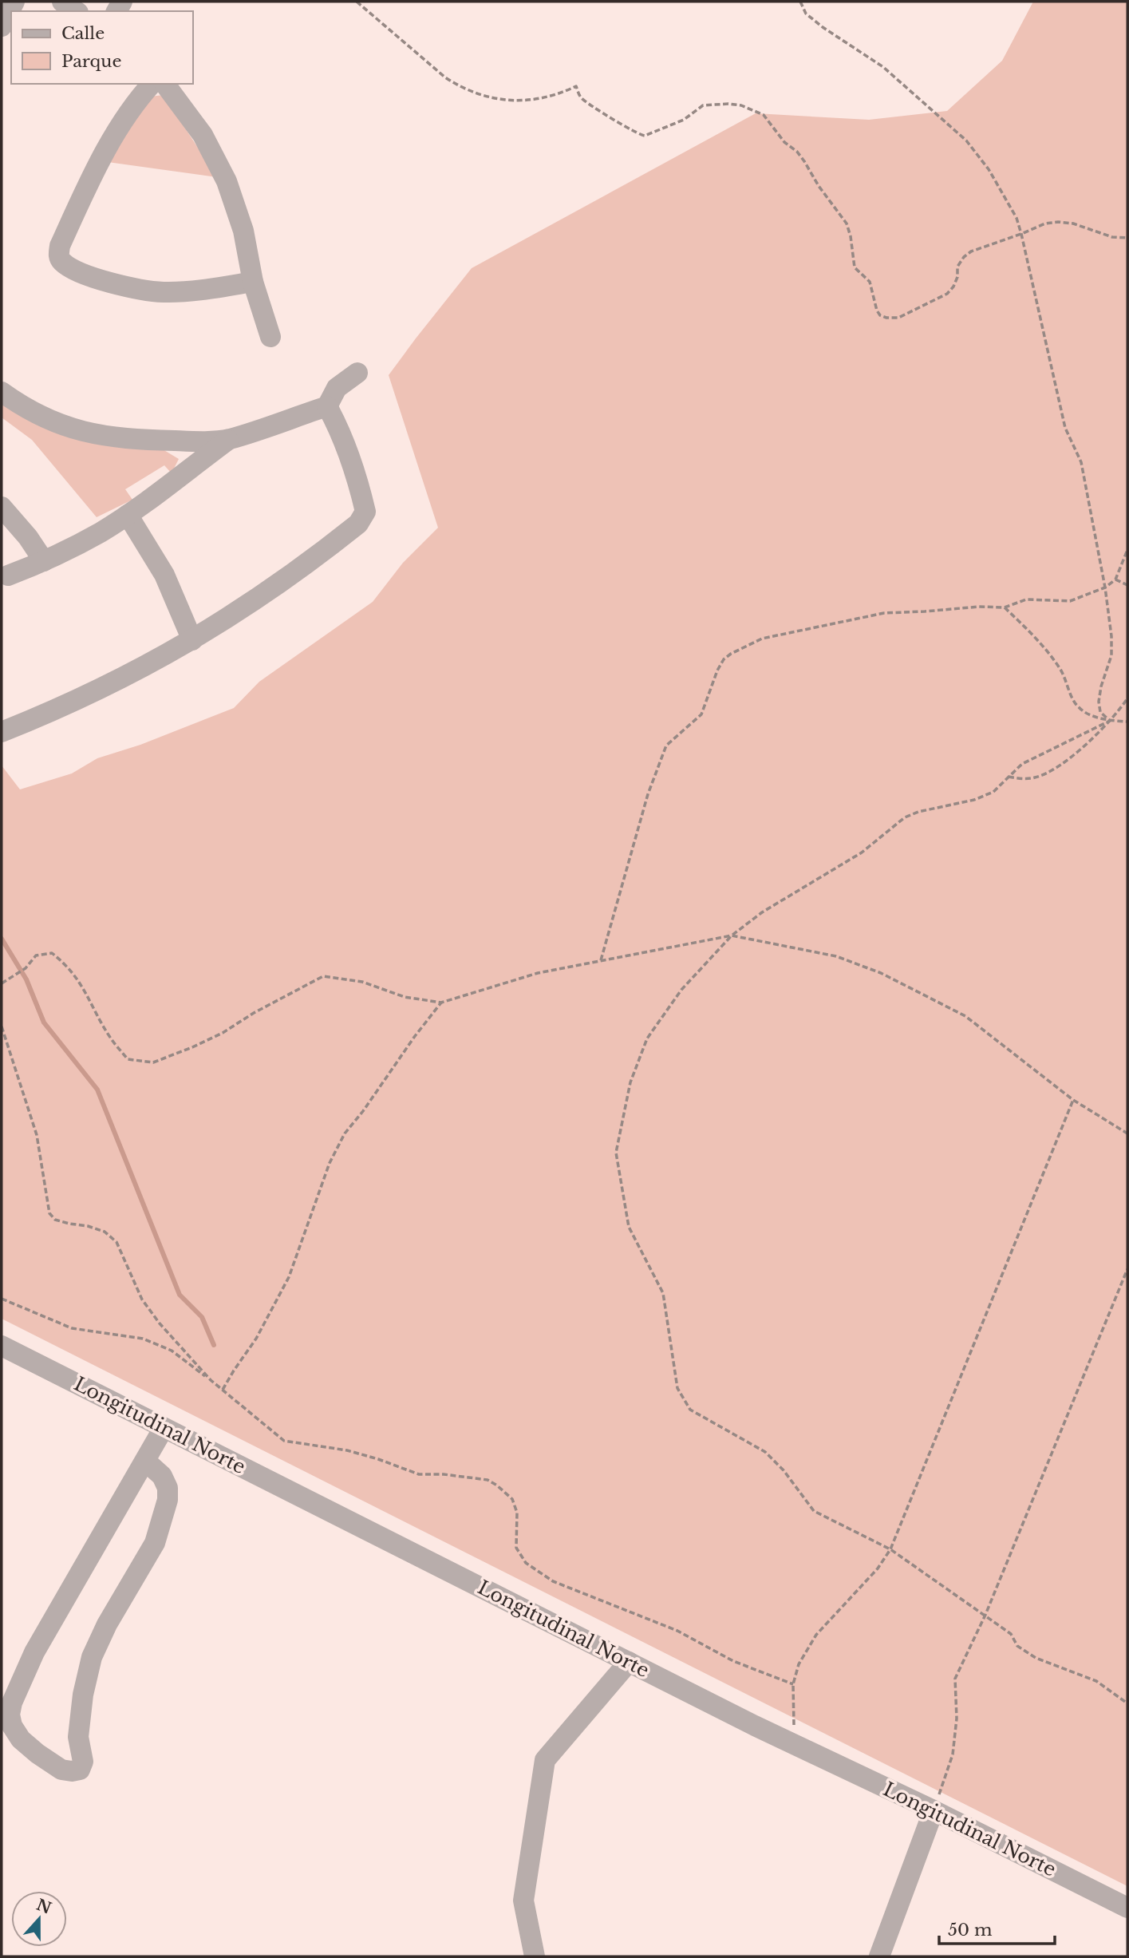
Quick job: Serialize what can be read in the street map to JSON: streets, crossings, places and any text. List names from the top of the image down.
{
  "streets": {
    "street": ["Longitudinal Norte"]
  },
  "legend": ["Calle", "Parque"],
  "scale_bar": "50 m",
  "north": "top"
}
